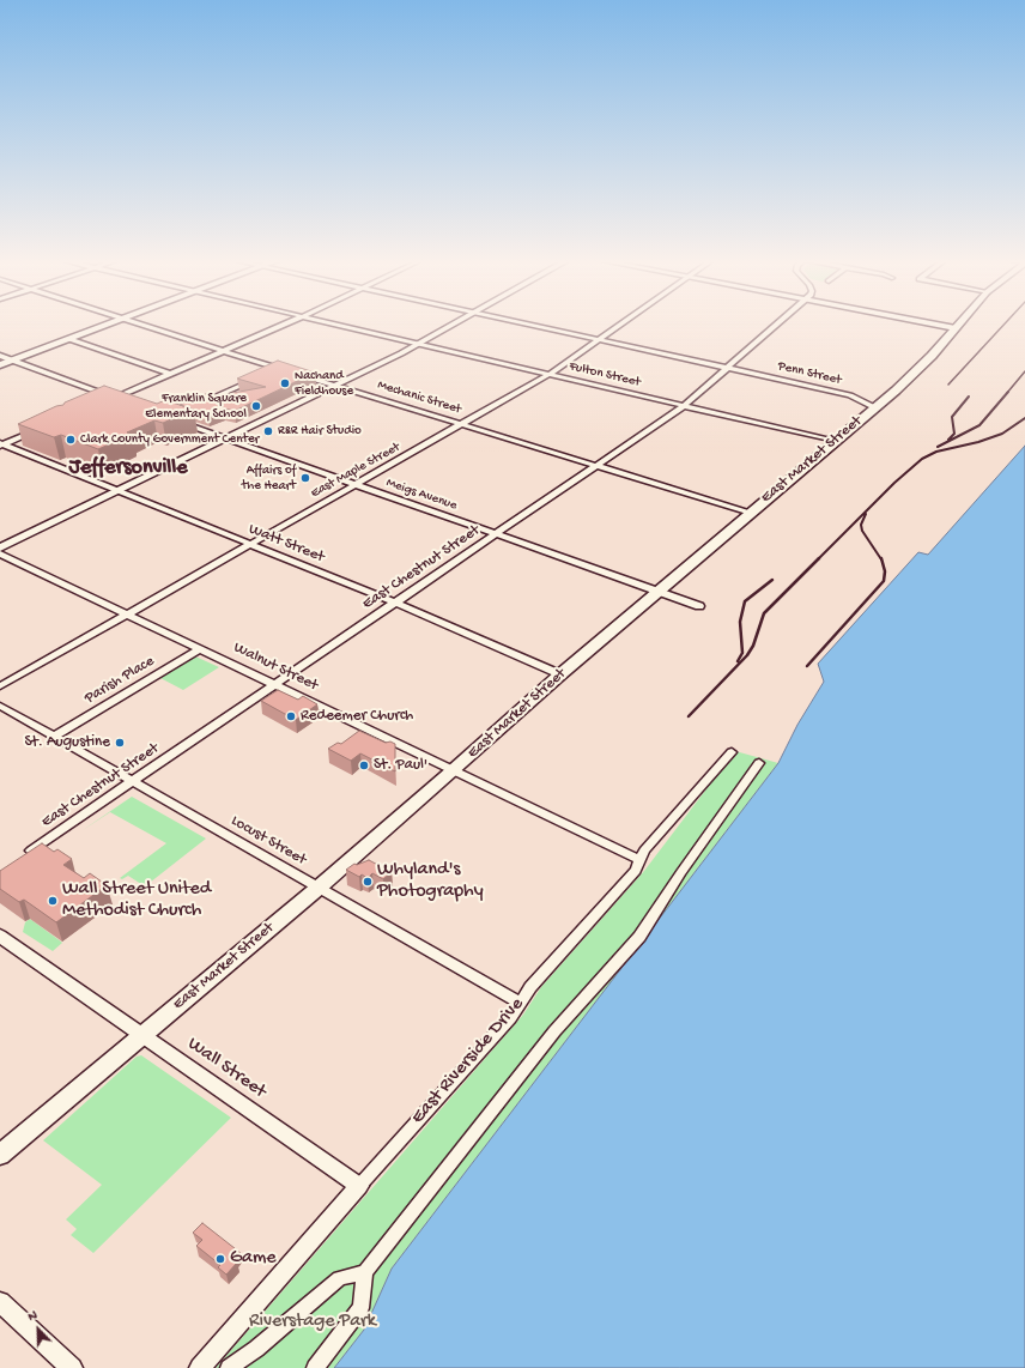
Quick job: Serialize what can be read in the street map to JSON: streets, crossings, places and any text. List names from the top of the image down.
{
  "streets": {
    "main road": ["East Market Street"],
    "street": [
      "Penn Street",
      "Fulton Street",
      "Mechanic Street",
      "East Maple Street",
      "Meigs Avenue",
      "Watt Street",
      "East Chestnut Street",
      "Walnut Street",
      "Parish Place",
      "Locust Street",
      "East Riverside Drive",
      "Wall Street"
    ]
  },
  "crossings": [
    ["Penn Street", "East Market Street"],
    ["Penn Street", "East Maple Street"],
    ["Penn Street", "East Chestnut Street"],
    ["Fulton Street", "East Market Street"],
    ["Fulton Street", "East Maple Street"],
    ["Fulton Street", "East Chestnut Street"],
    ["Mechanic Street", "East Market Street"],
    ["Mechanic Street", "East Maple Street"],
    ["Mechanic Street", "East Chestnut Street"],
    ["East Market Street", "Meigs Avenue"],
    ["East Market Street", "Watt Street"],
    ["East Market Street", "Walnut Street"],
    ["East Market Street", "Locust Street"],
    ["East Market Street", "Wall Street"],
    ["East Maple Street", "Meigs Avenue"],
    ["East Maple Street", "Watt Street"],
    ["East Maple Street", "Walnut Street"],
    ["Meigs Avenue", "East Chestnut Street"],
    ["Watt Street", "East Chestnut Street"],
    ["East Chestnut Street", "Walnut Street"],
    ["East Chestnut Street", "Locust Street"],
    ["Walnut Street", "Parish Place"],
    ["Walnut Street", "East Riverside Drive"],
    ["Parish Place", "Locust Street"],
    ["Locust Street", "East Riverside Drive"],
    ["East Riverside Drive", "Wall Street"]
  ],
  "districts": ["Jeffersonville"],
  "parks": ["Riverstage Park"],
  "places": [
    "Nachand Fieldhouse",
    "Franklin Square Elementary School",
    "R&R Hair Studio",
    "Clark County Government Center",
    "Affairs of the Heart",
    "Redeemer Church",
    "St. Augustine",
    "St. Paul'",
    "Whyland's Photography",
    "Wall Street United Methodist Church",
    "Game"
  ],
  "north": "top left"
}
